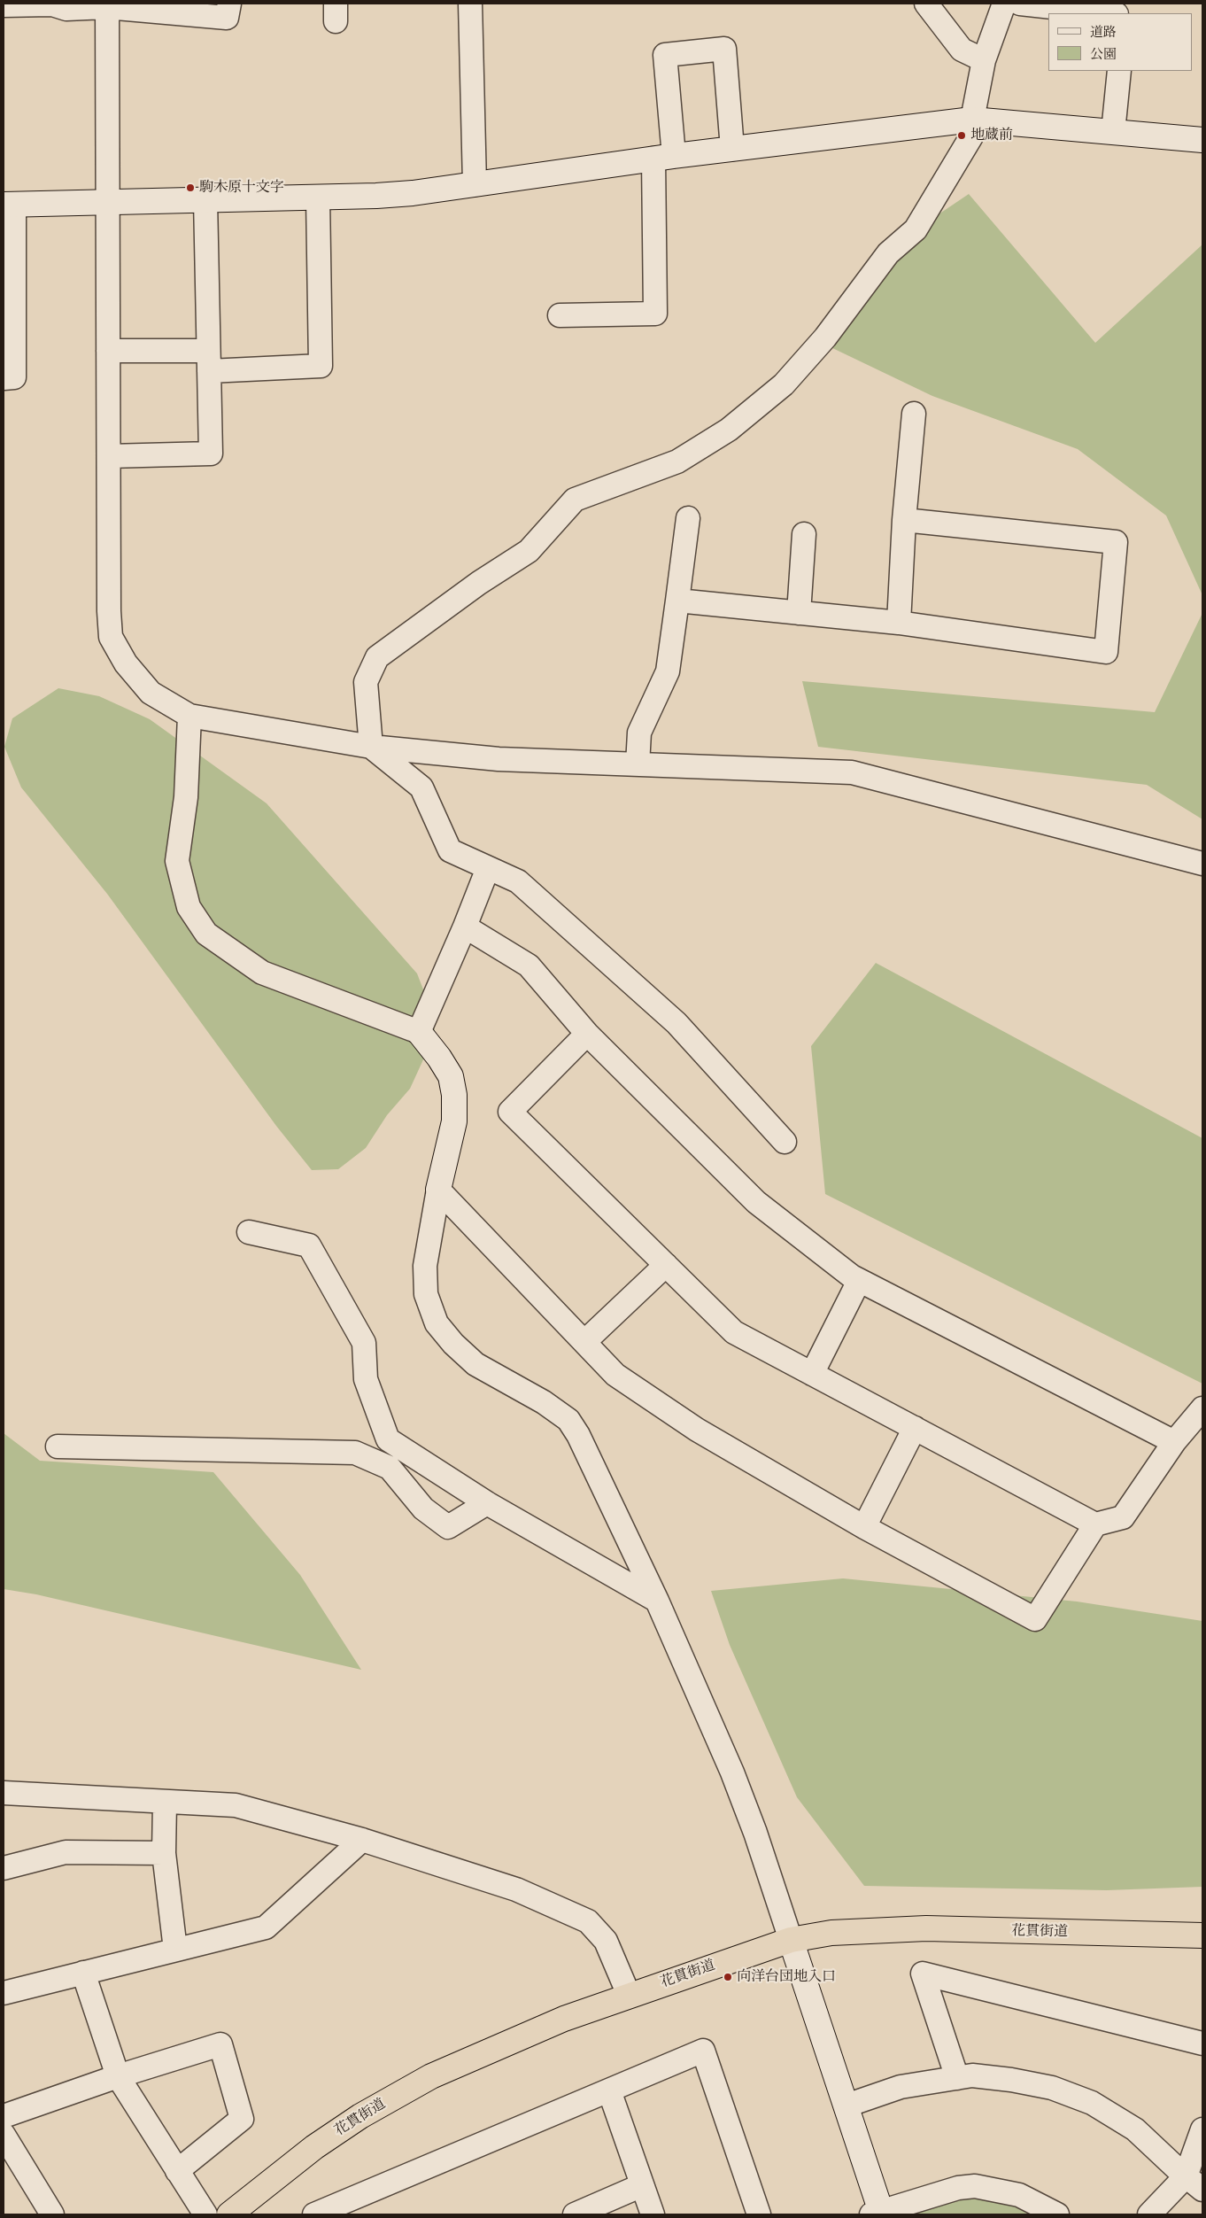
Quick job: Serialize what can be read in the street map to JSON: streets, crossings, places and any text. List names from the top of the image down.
{
  "streets": {
    "highway": ["花貫街道"]
  },
  "places": ["地蔵前", "駒木原十文字", "向洋台団地入口"],
  "legend": ["道路", "公園"]
}
